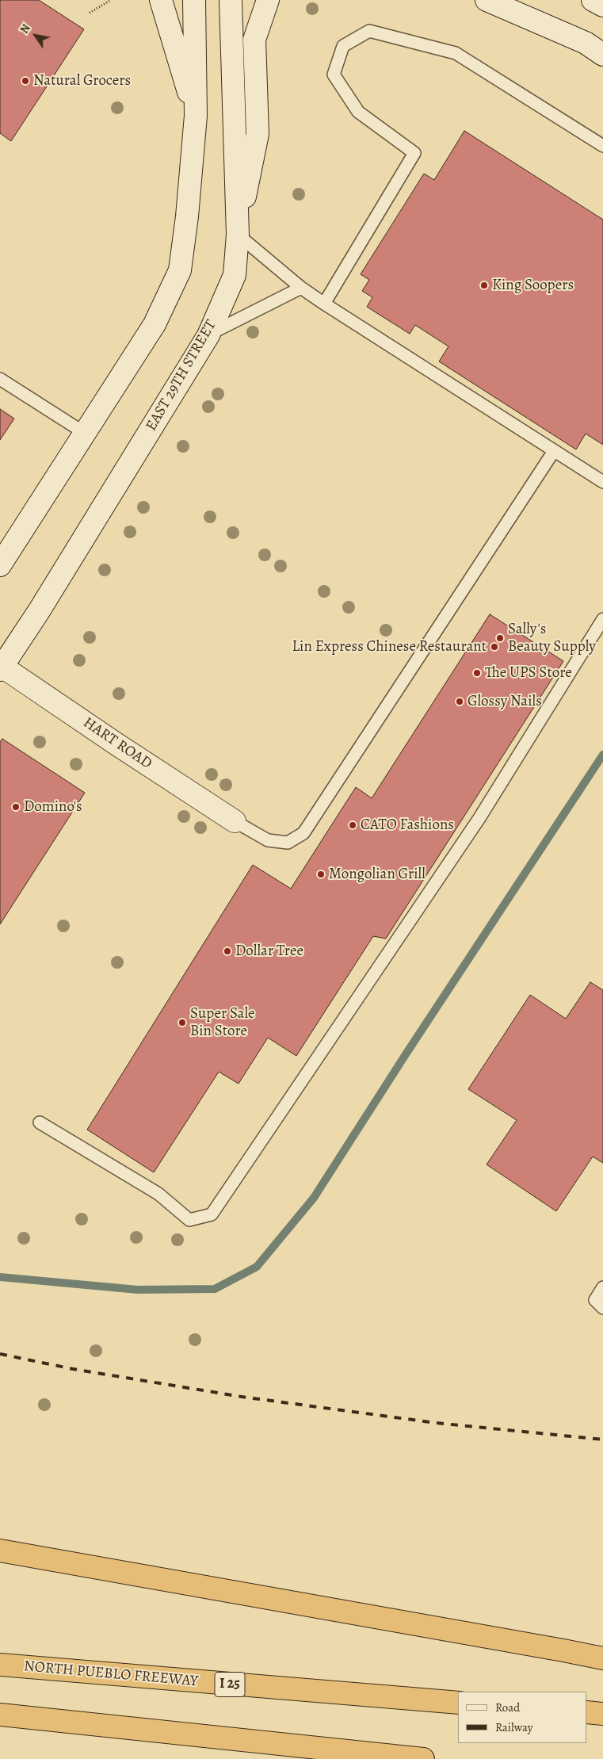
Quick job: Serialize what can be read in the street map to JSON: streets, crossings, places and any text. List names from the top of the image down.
{
  "streets": {
    "highway": ["NORTH PUEBLO FREEWAY", "I 25"],
    "main road": ["EAST 29TH STREET", "HART ROAD"]
  },
  "crossings": [
    ["EAST 29TH STREET", "HART ROAD"]
  ],
  "places": [
    "Natural Grocers",
    "King Soopers",
    "Sally's Beauty Supply",
    "Lin Express Chinese Restaurant",
    "The UPS Store",
    "Glossy Nails",
    "Domino's",
    "CATO Fashions",
    "Mongolian Grill",
    "Dollar Tree",
    "Super Sale Bin Store"
  ],
  "legend": ["Road", "Railway"],
  "north": "top left"
}
